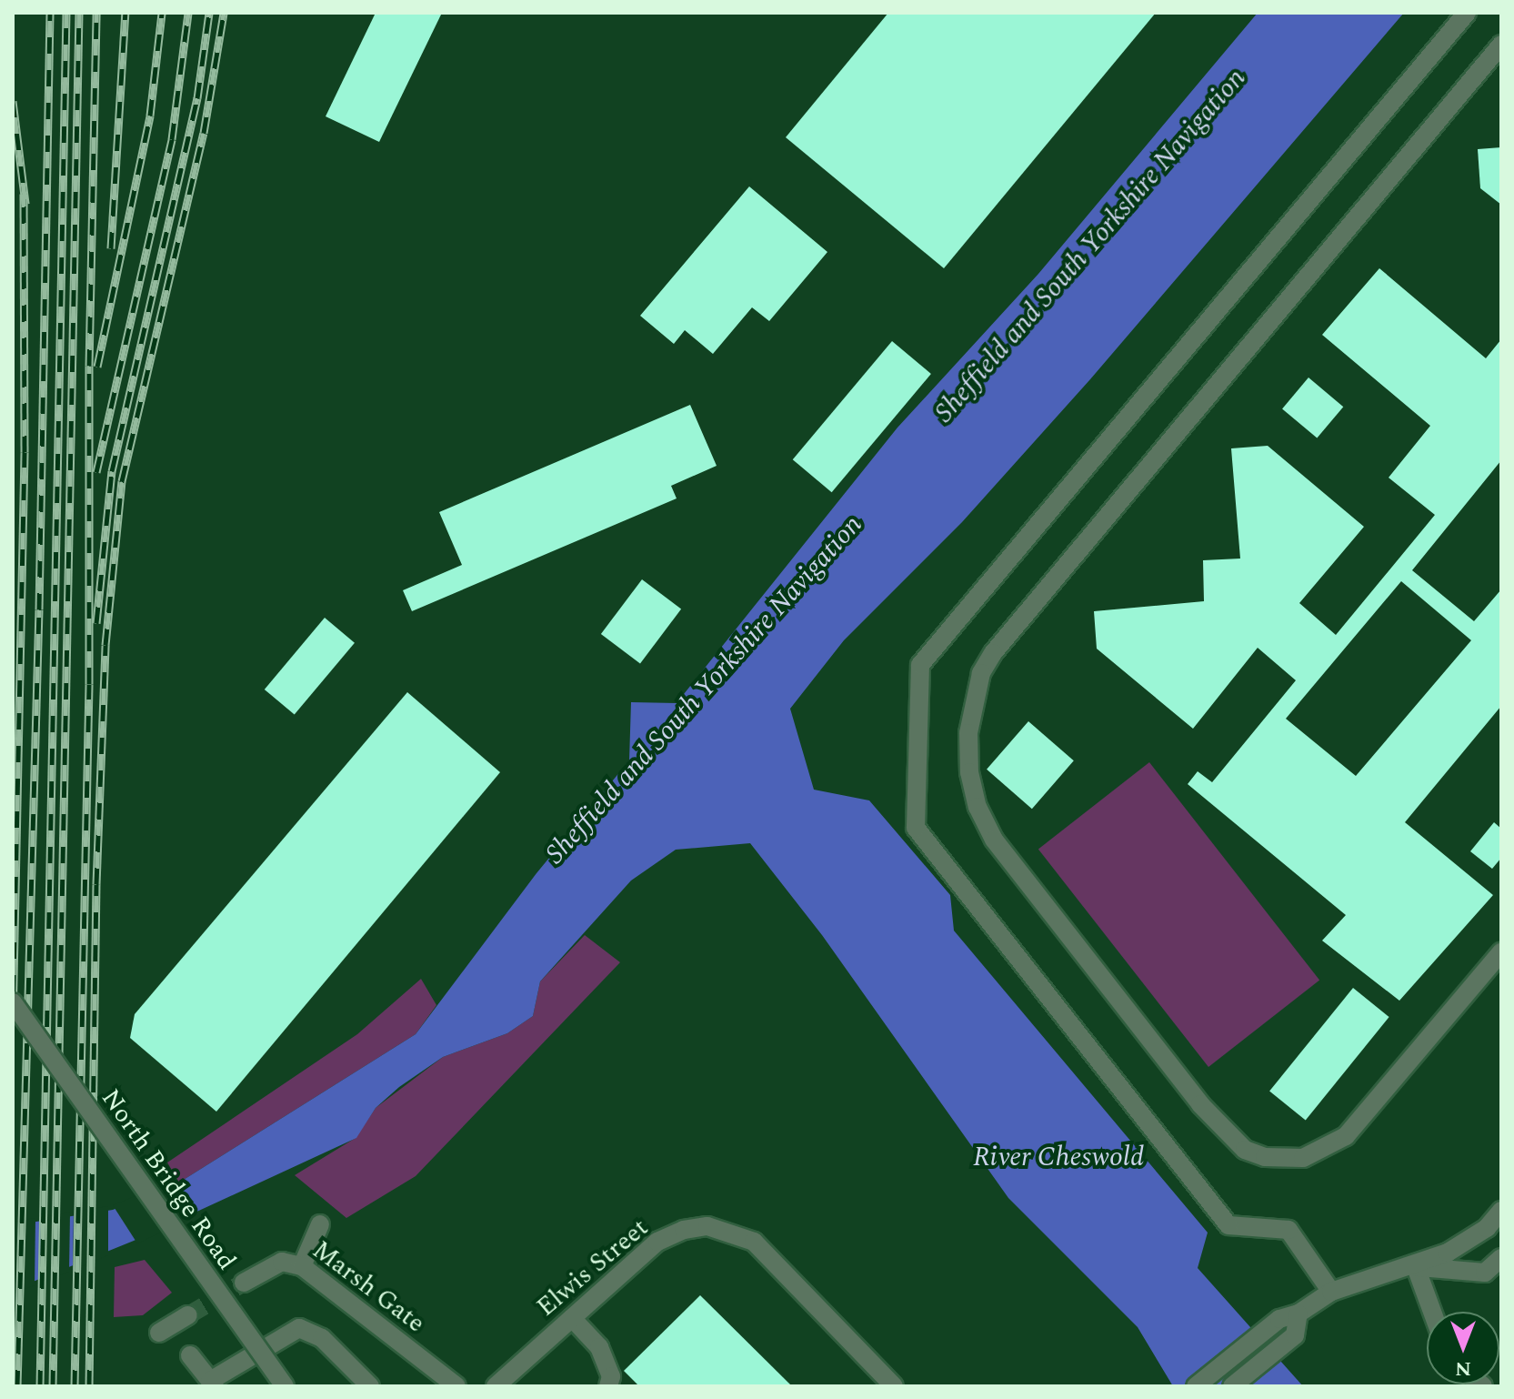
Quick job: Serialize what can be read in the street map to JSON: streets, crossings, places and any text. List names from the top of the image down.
{
  "streets": {
    "street": ["North Bridge Road", "Elwis Street", "Marsh Gate"]
  },
  "water": ["Sheffield and South Yorkshire Navigation", "River Cheswold"],
  "north": "bottom"
}
